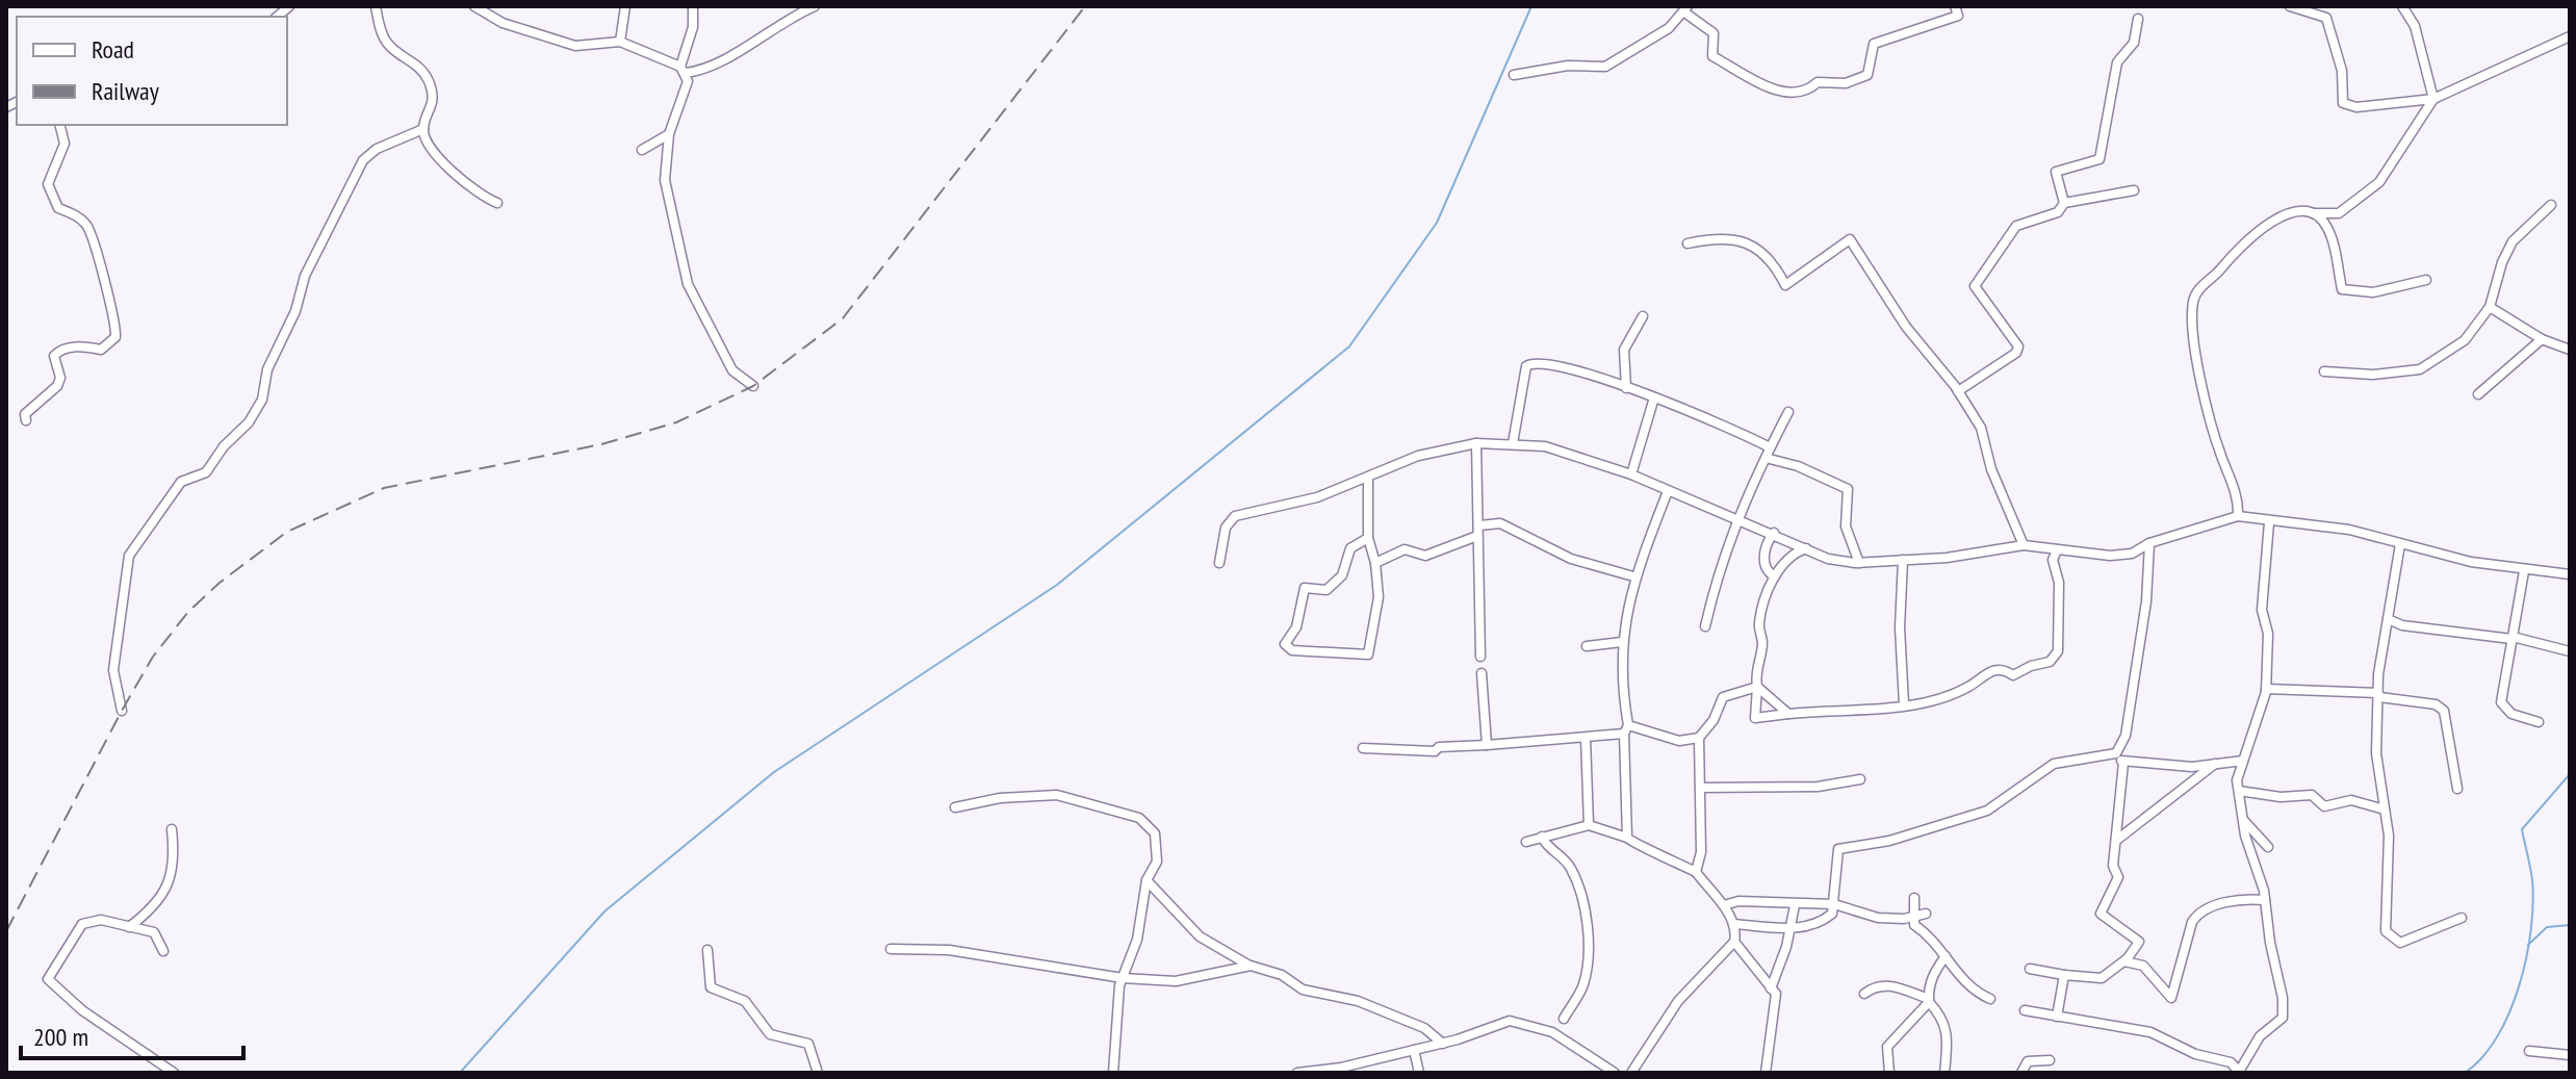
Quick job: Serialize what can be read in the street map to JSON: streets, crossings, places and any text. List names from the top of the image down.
{
  "legend": ["Road", "Railway"],
  "scale_bar": "200 m"
}
